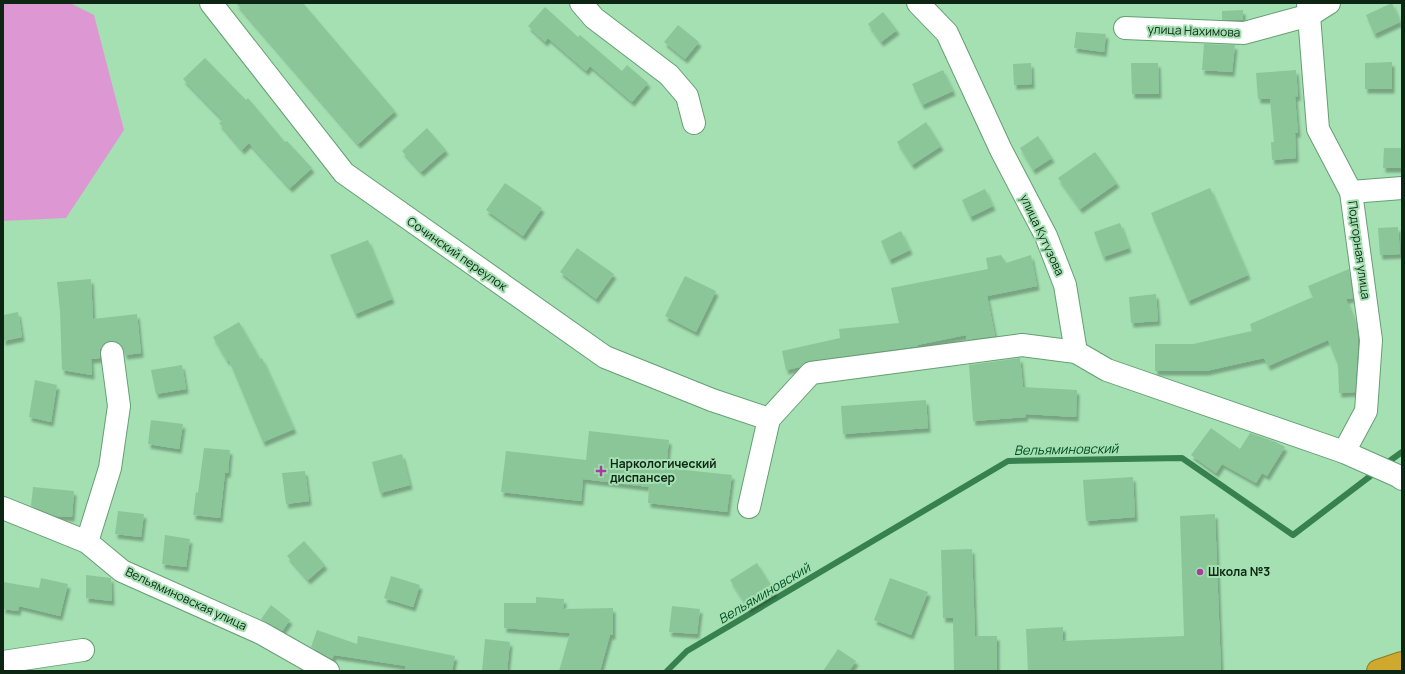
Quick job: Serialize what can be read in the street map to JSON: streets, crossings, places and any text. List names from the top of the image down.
{
  "streets": {
    "street": [
      "улица Нахимова",
      "улица Кутузова",
      "Подгорная улица",
      "Сочинский переулок",
      "Вельяминовская улица"
    ]
  },
  "crossings": [
    ["улица Нахимова", "Подгорная улица"]
  ],
  "water": ["Вельяминовский"],
  "places": {
    "health": ["Наркологический диспансер"],
    "other": ["Школа №3"]
  }
}
